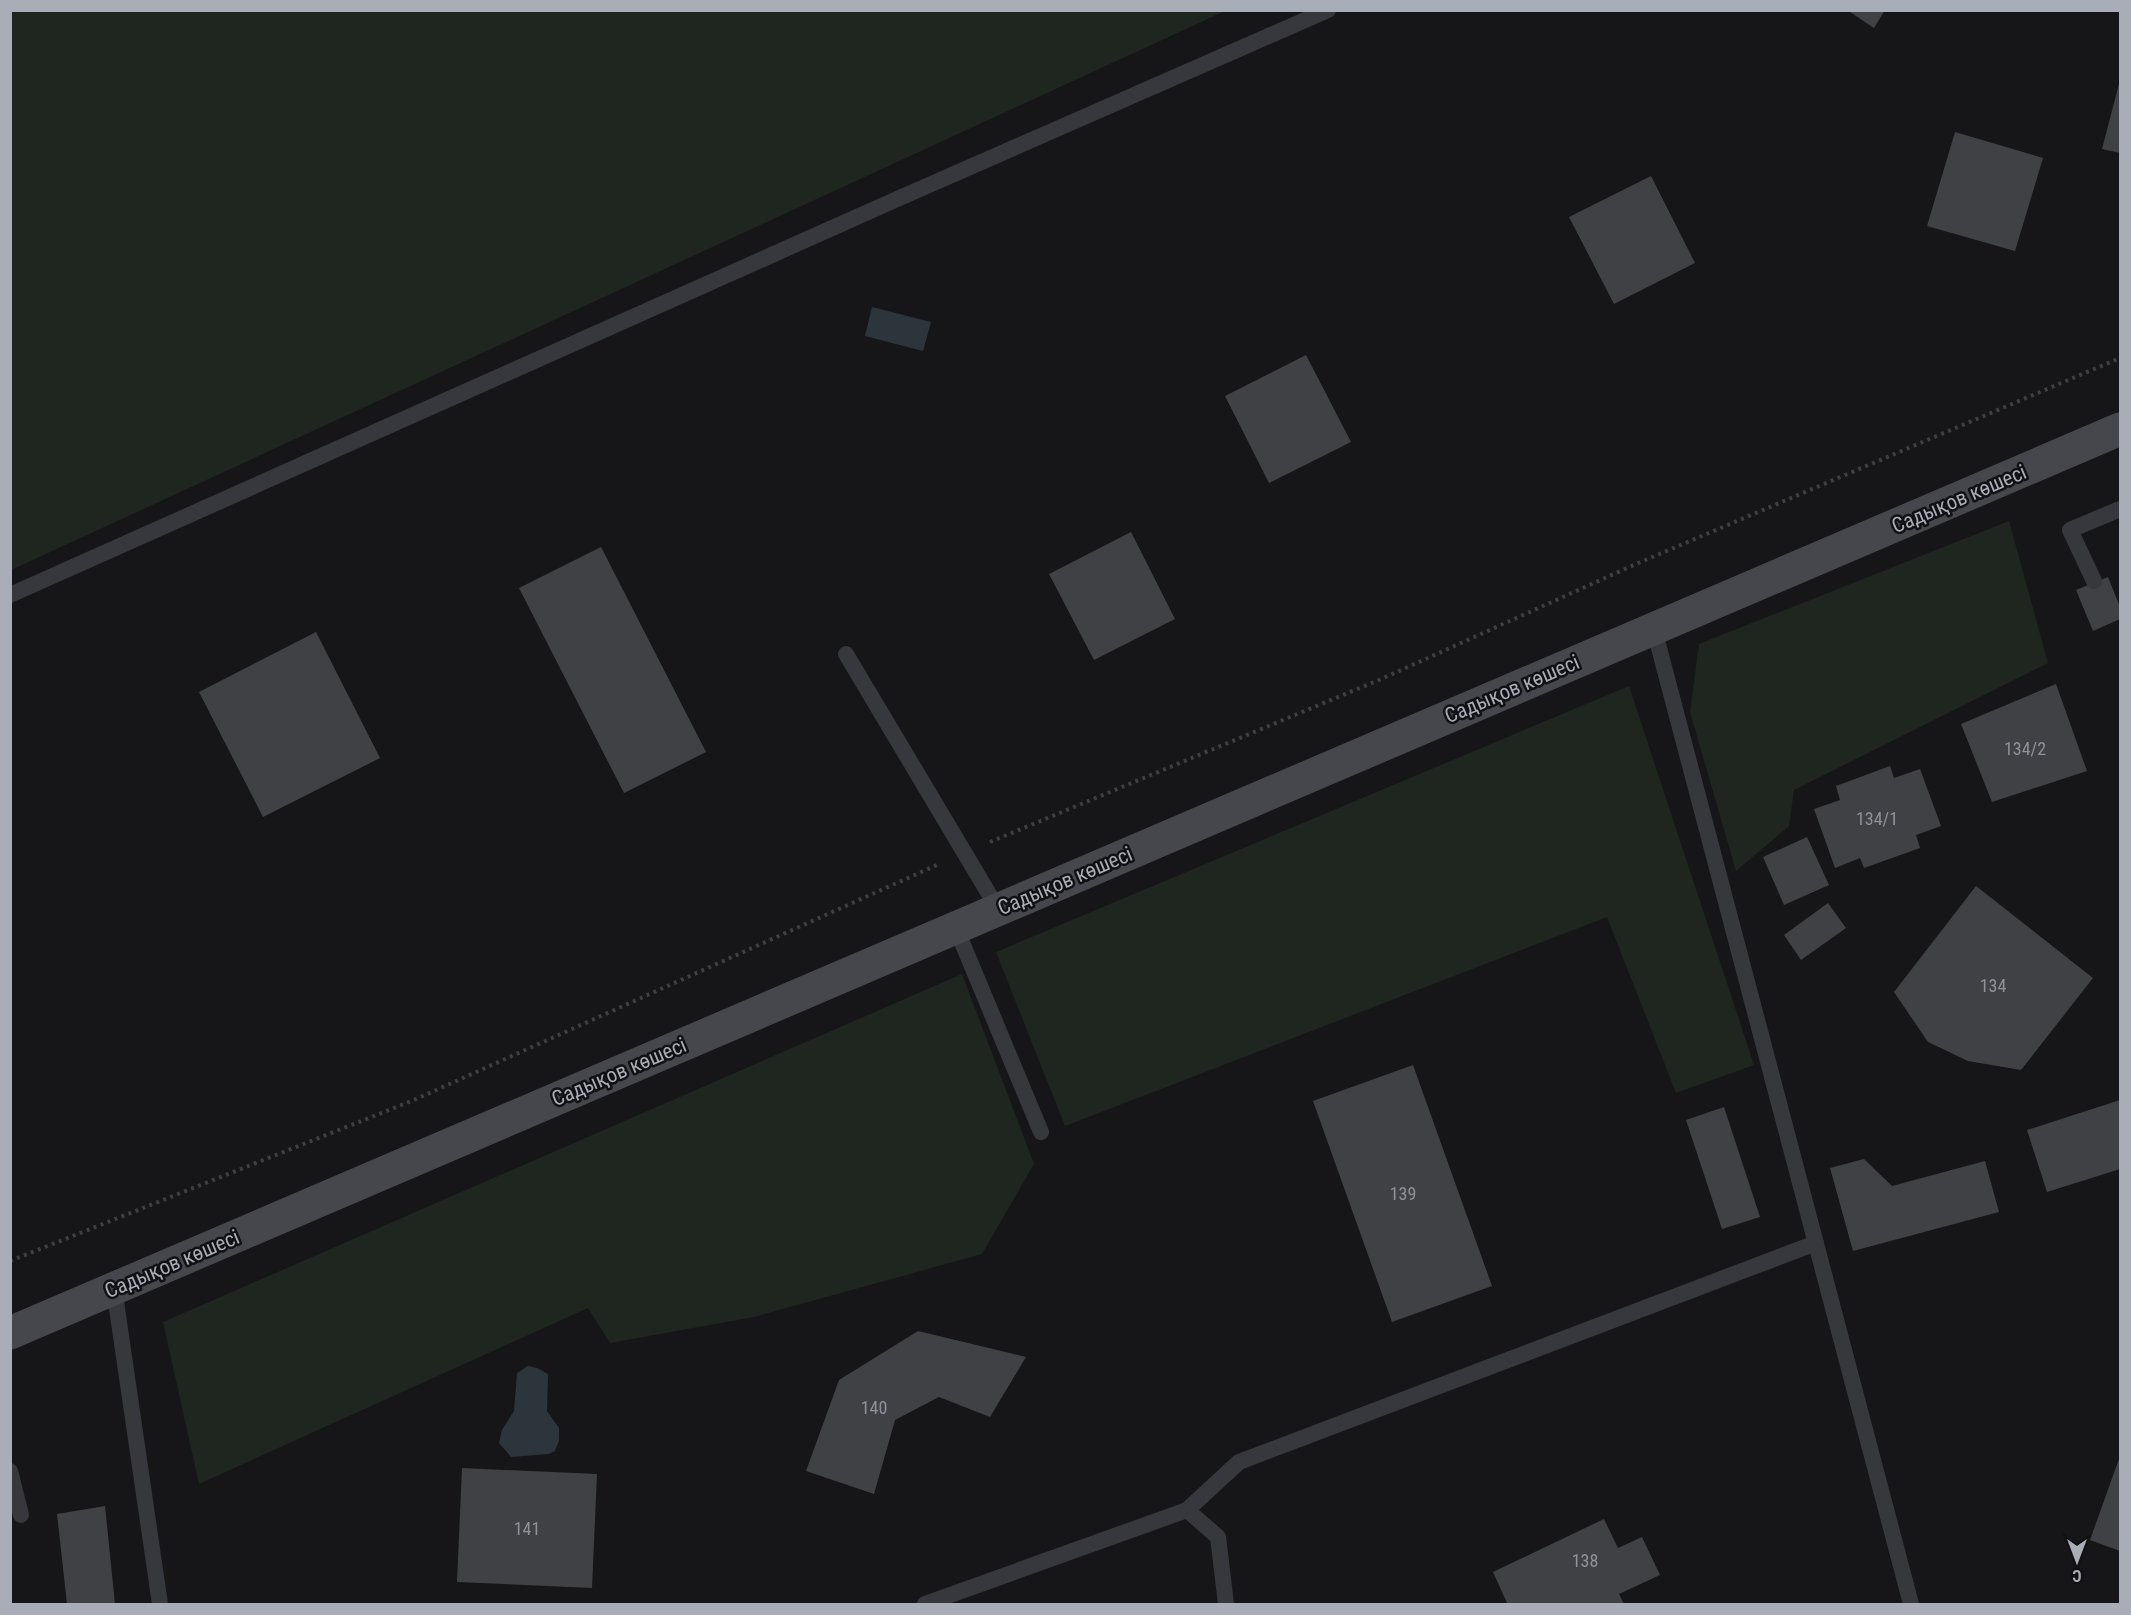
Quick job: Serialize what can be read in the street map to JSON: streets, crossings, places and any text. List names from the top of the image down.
{
  "streets": {
    "street": ["Садықов көшесі"]
  },
  "house_numbers": [
    "134/2",
    "134/1",
    "134",
    "139",
    "140",
    "141",
    "138"
  ],
  "north": "bottom"
}
